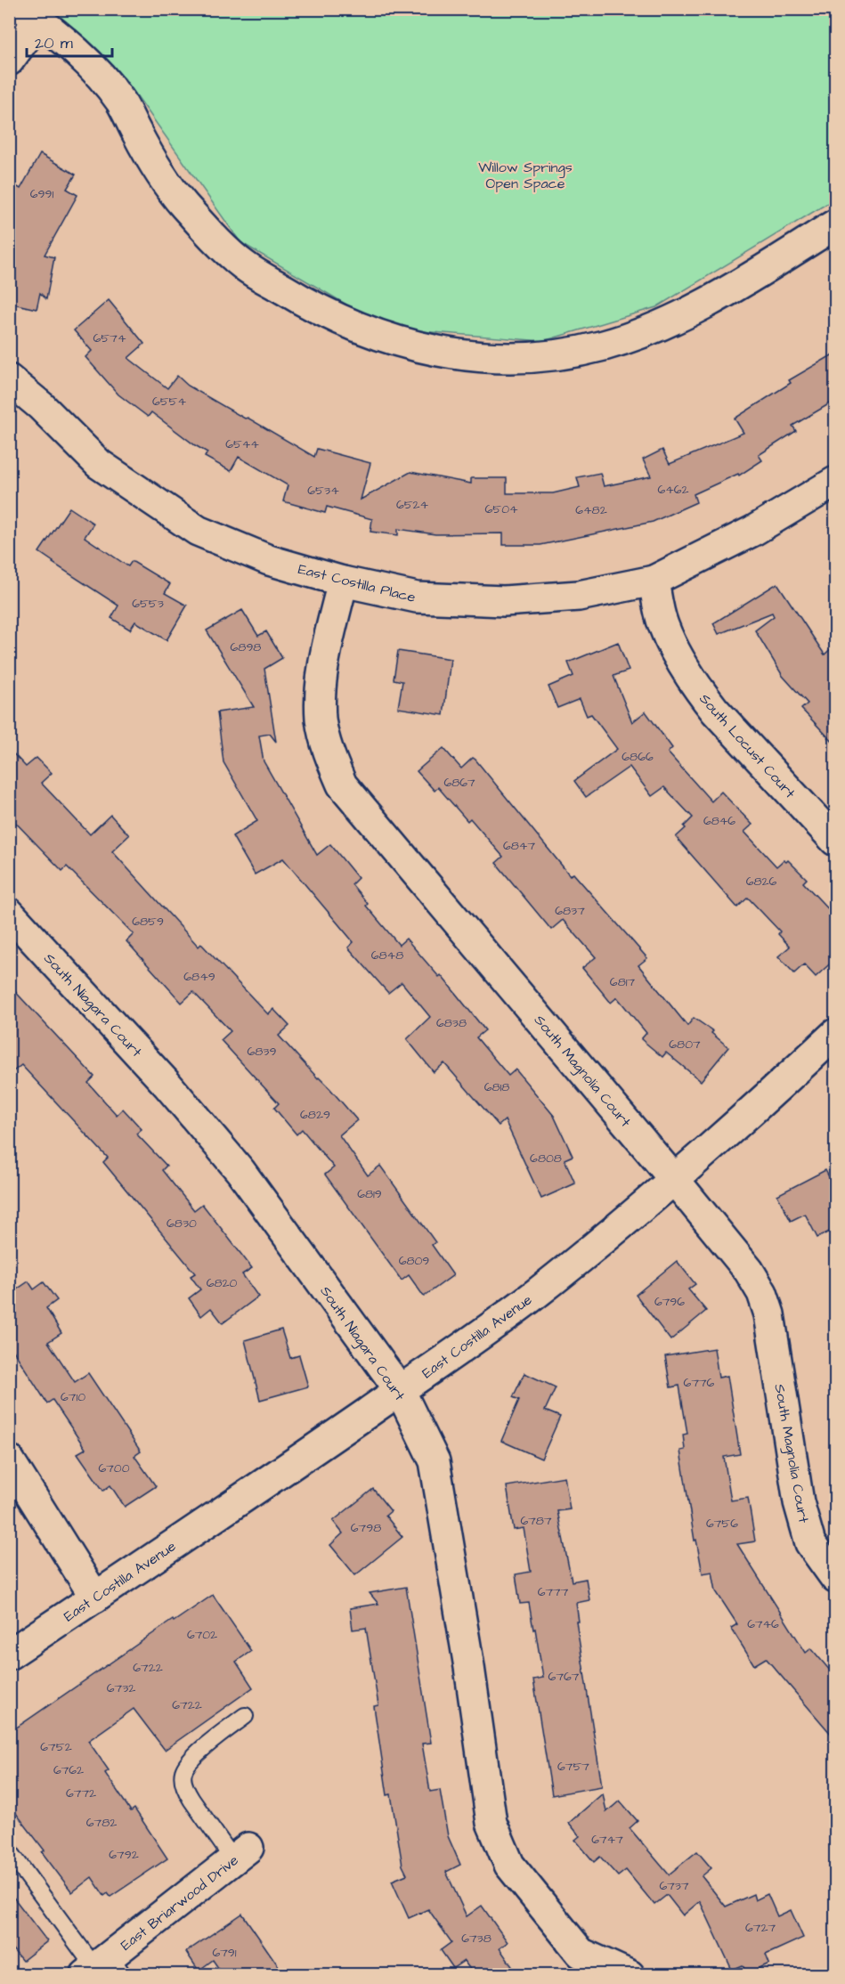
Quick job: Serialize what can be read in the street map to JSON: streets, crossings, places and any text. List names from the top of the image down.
{
  "streets": {
    "street": [
      "East Costilla Place",
      "South Locust Court",
      "South Niagara Court",
      "South Magnolia Court",
      "East Costilla Avenue",
      "East Briarwood Drive"
    ]
  },
  "crossings": [
    ["East Costilla Place", "South Locust Court"],
    ["East Costilla Place", "South Magnolia Court"],
    ["South Niagara Court", "East Costilla Avenue"],
    ["South Magnolia Court", "East Costilla Avenue"]
  ],
  "parks": ["Willow Springs Open Space"],
  "house_numbers": [
    "6991",
    "6574",
    "6554",
    "6544",
    "6462",
    "6534",
    "6524",
    "6504",
    "6482",
    "6553",
    "6898",
    "6866",
    "6867",
    "6846",
    "6847",
    "6826",
    "6837",
    "6859",
    "6848",
    "6849",
    "6817",
    "6838",
    "6807",
    "6839",
    "6818",
    "6829",
    "6808",
    "6819",
    "6830",
    "6809",
    "6820",
    "6796",
    "6776",
    "6710",
    "6700",
    "6787",
    "6756",
    "6798",
    "6777",
    "6746",
    "6702",
    "6722",
    "6767",
    "6732",
    "6722",
    "6752",
    "6757",
    "6762",
    "6772",
    "6782",
    "6747",
    "6792",
    "6737",
    "6727",
    "6738",
    "6791"
  ],
  "scale_bar": "20 m"
}
